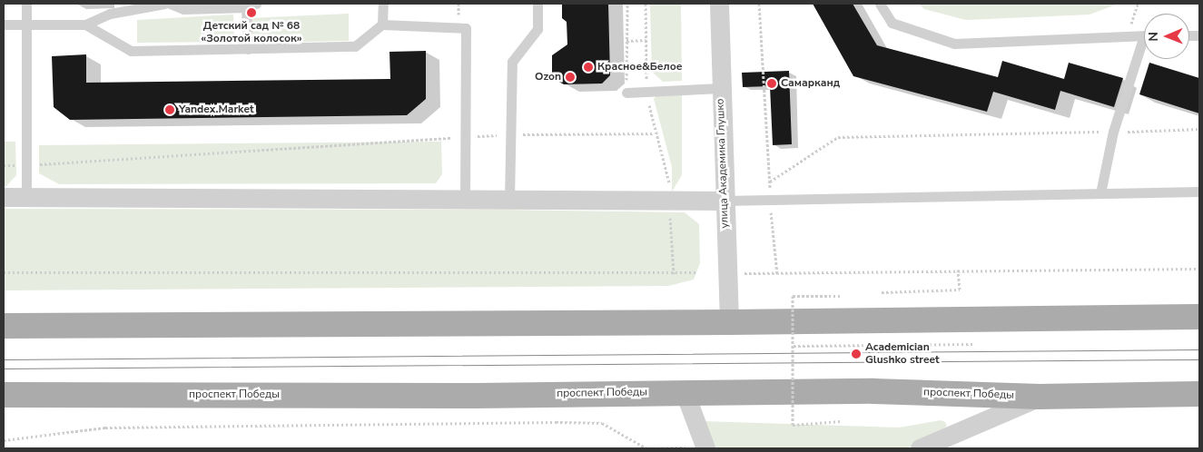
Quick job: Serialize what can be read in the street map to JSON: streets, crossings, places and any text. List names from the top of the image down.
{
  "streets": {
    "main road": ["проспект Победы"],
    "street": ["улица Академика Глушко"]
  },
  "places": [
    "Детский сад № 68 «Золотой колосок»",
    "Красное&Белое",
    "Ozon",
    "Самарканд",
    "Yandex.Market",
    "Academician Glushko street"
  ],
  "north": "left"
}
